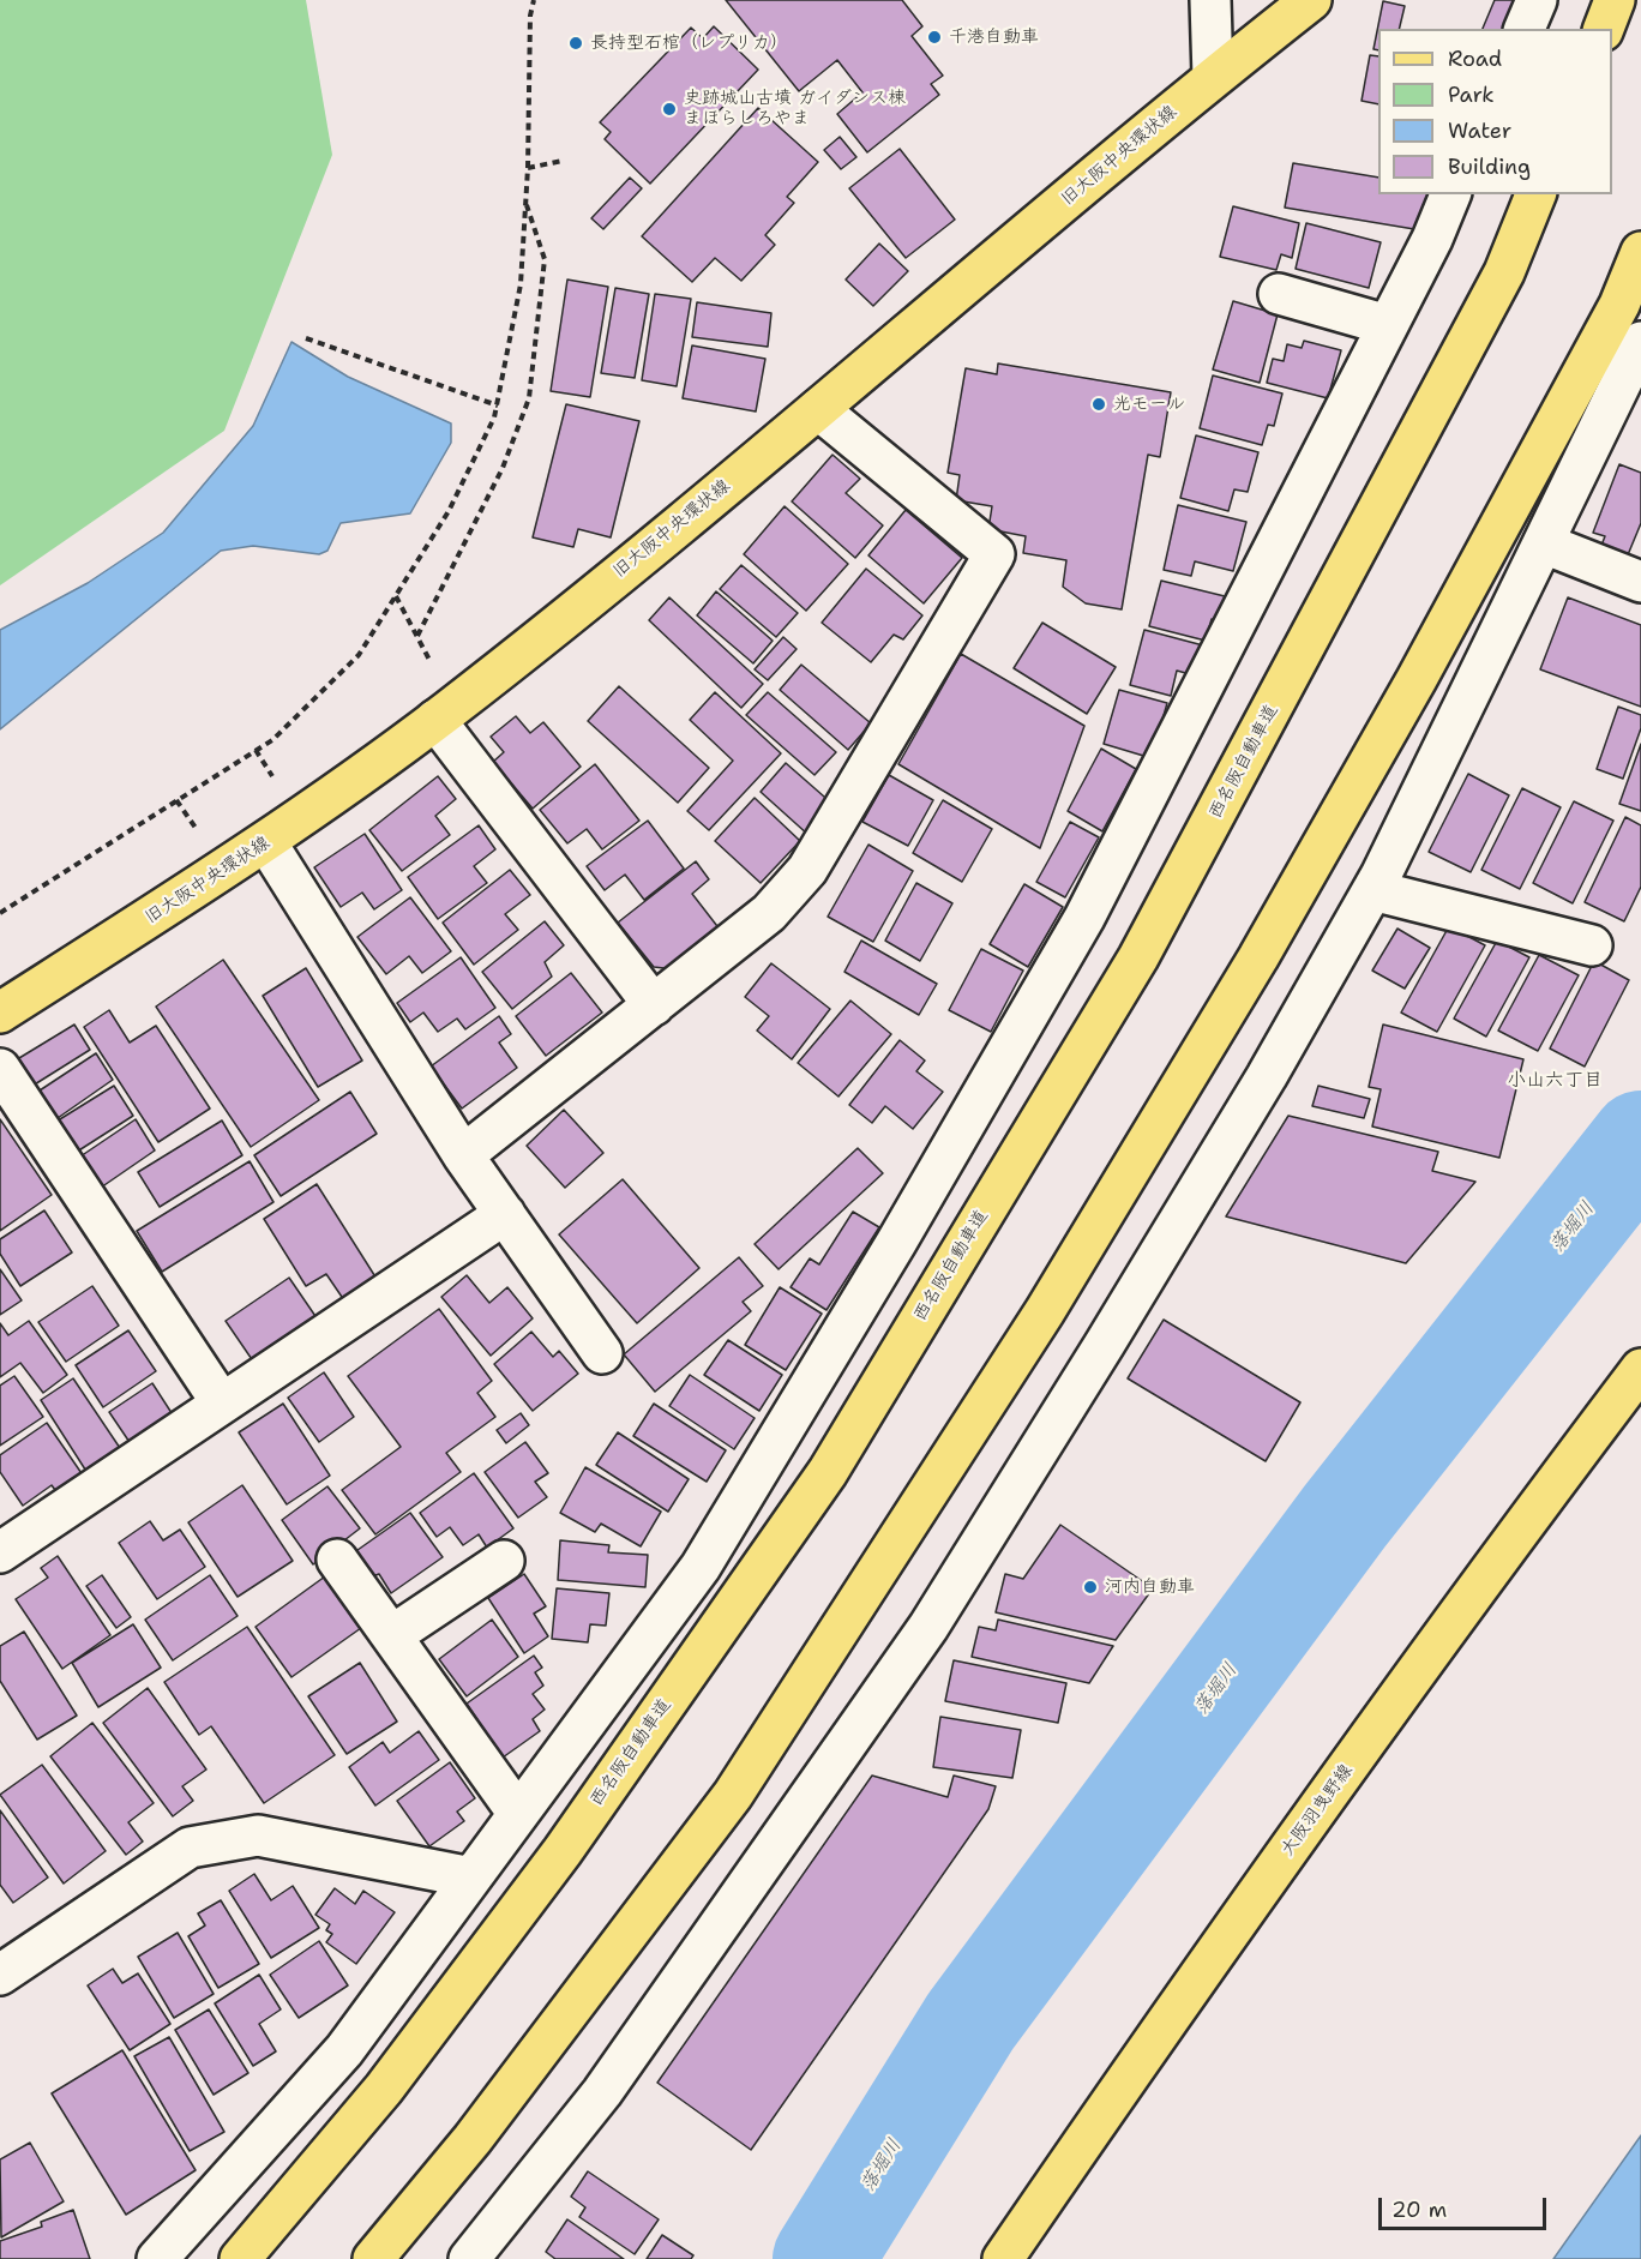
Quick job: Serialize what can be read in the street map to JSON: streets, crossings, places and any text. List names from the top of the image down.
{
  "streets": {
    "main road": ["旧大阪中央環状線", "西名阪自動車道", "大阪羽曳野線"]
  },
  "districts": ["小山六丁目"],
  "water": ["落堀川"],
  "places": [
    "千港自動車",
    "長持型石棺（レプリカ）",
    "史跡城山古墳 ガイダンス棟 まほらしろやま",
    "光モール",
    "河内自動車"
  ],
  "legend": [
    "Road",
    "Park",
    "Water",
    "Building"
  ],
  "scale_bar": "20 m"
}
